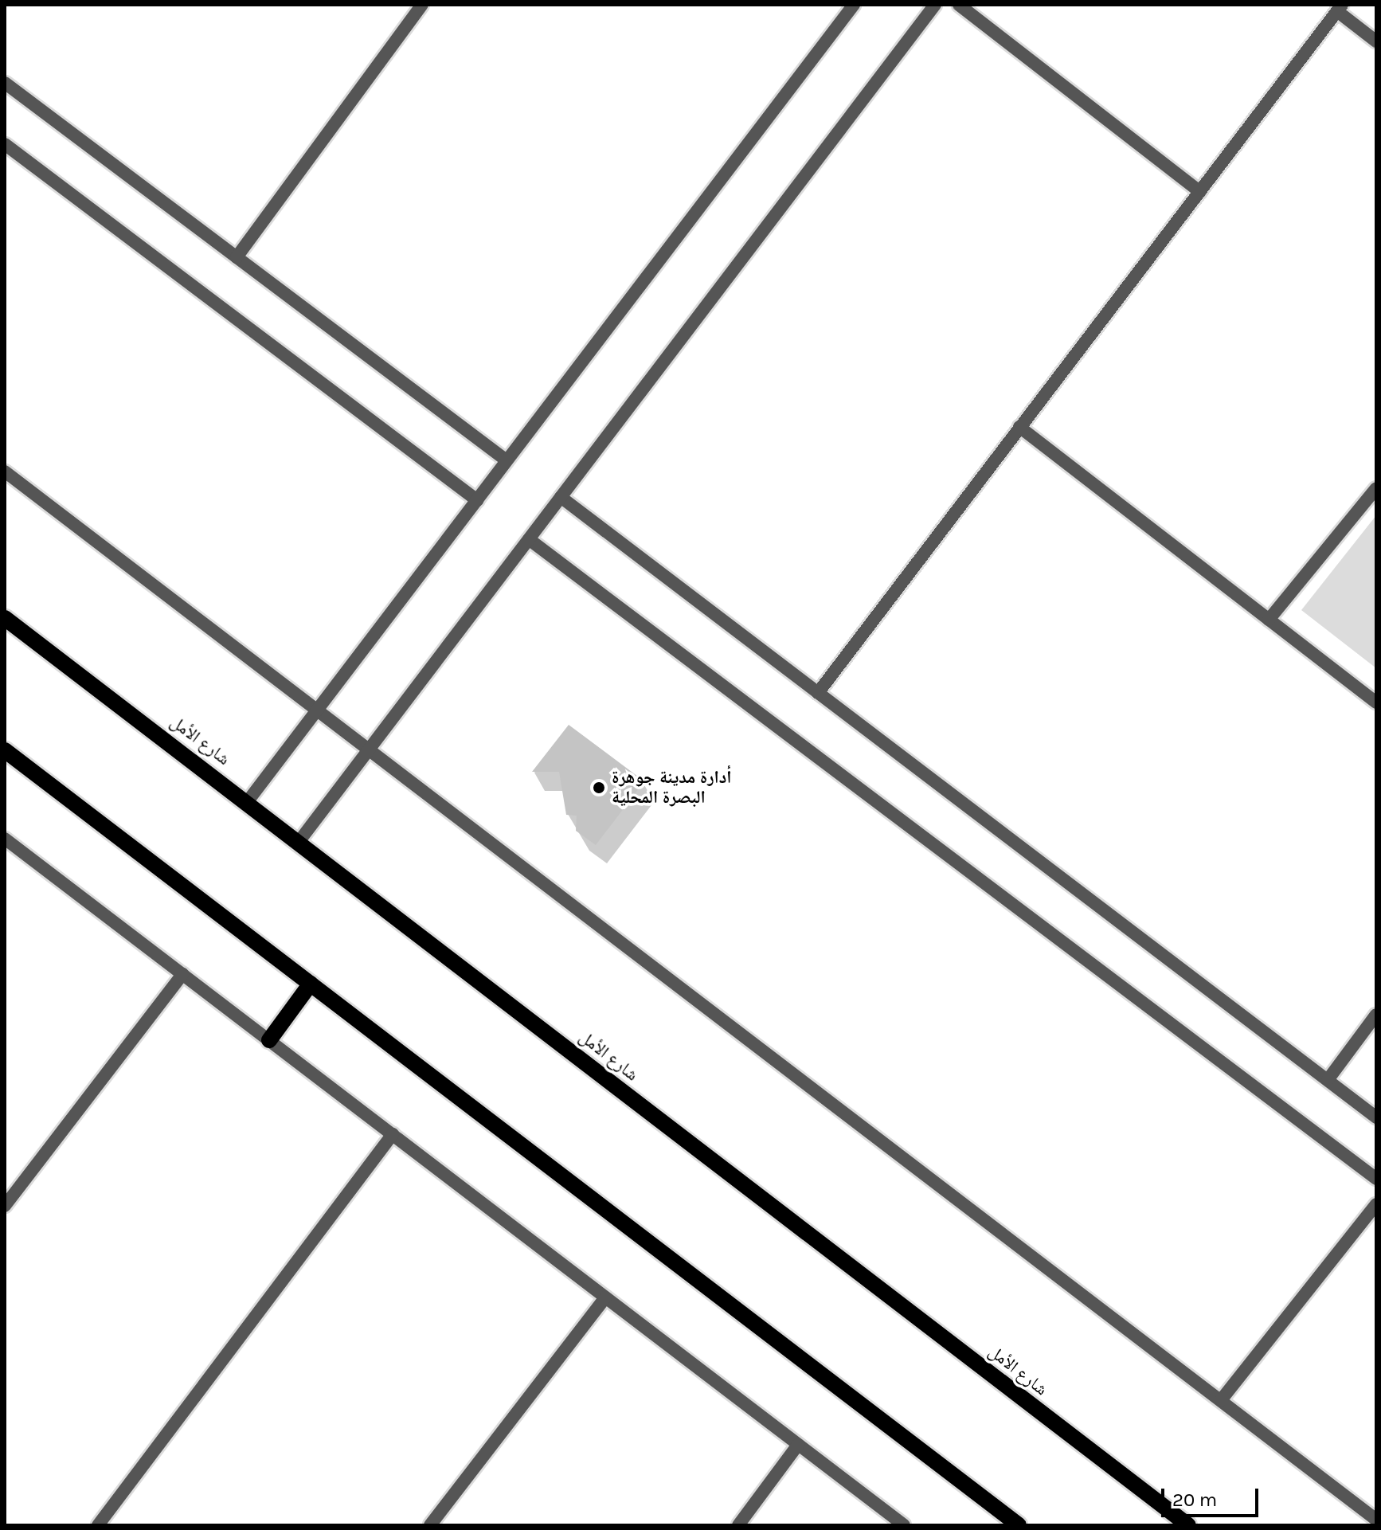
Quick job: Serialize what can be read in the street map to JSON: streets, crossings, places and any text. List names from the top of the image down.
{
  "streets": {
    "main road": ["شارع الأمل"]
  },
  "places": ["أدارة مدينة جوهرة البصرة المحلية"],
  "scale_bar": "20 m"
}
